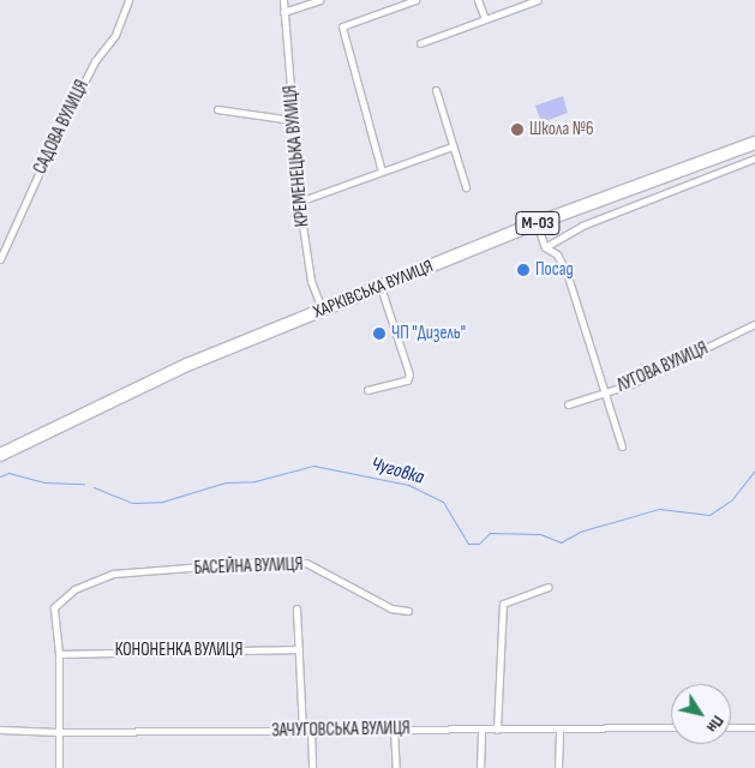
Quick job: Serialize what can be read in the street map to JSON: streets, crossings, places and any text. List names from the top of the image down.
{
  "streets": {
    "highway": ["М-03", "ХАРКІВСЬКА ВУЛИЦЯ"],
    "street": [
      "САДОВА ВУЛИЦЯ",
      "КРЕМЕНЕЦЬКА ВУЛИЦЯ",
      "ЛУГОВА ВУЛИЦЯ",
      "БАСЕЙНА ВУЛИЦЯ",
      "КОНОНЕНКА ВУЛИЦЯ",
      "ЗАЧУГОВСЬКА ВУЛИЦЯ"
    ]
  },
  "crossings": [
    ["КРЕМЕНЕЦЬКА ВУЛИЦЯ", "ХАРКІВСЬКА ВУЛИЦЯ"],
    ["БАСЕЙНА ВУЛИЦЯ", "КОНОНЕНКА ВУЛИЦЯ"]
  ],
  "water": ["Чуговка"],
  "places": ["Школа №6", "Посад", "ЧП \"Дизель\""],
  "north": "bottom right"
}
